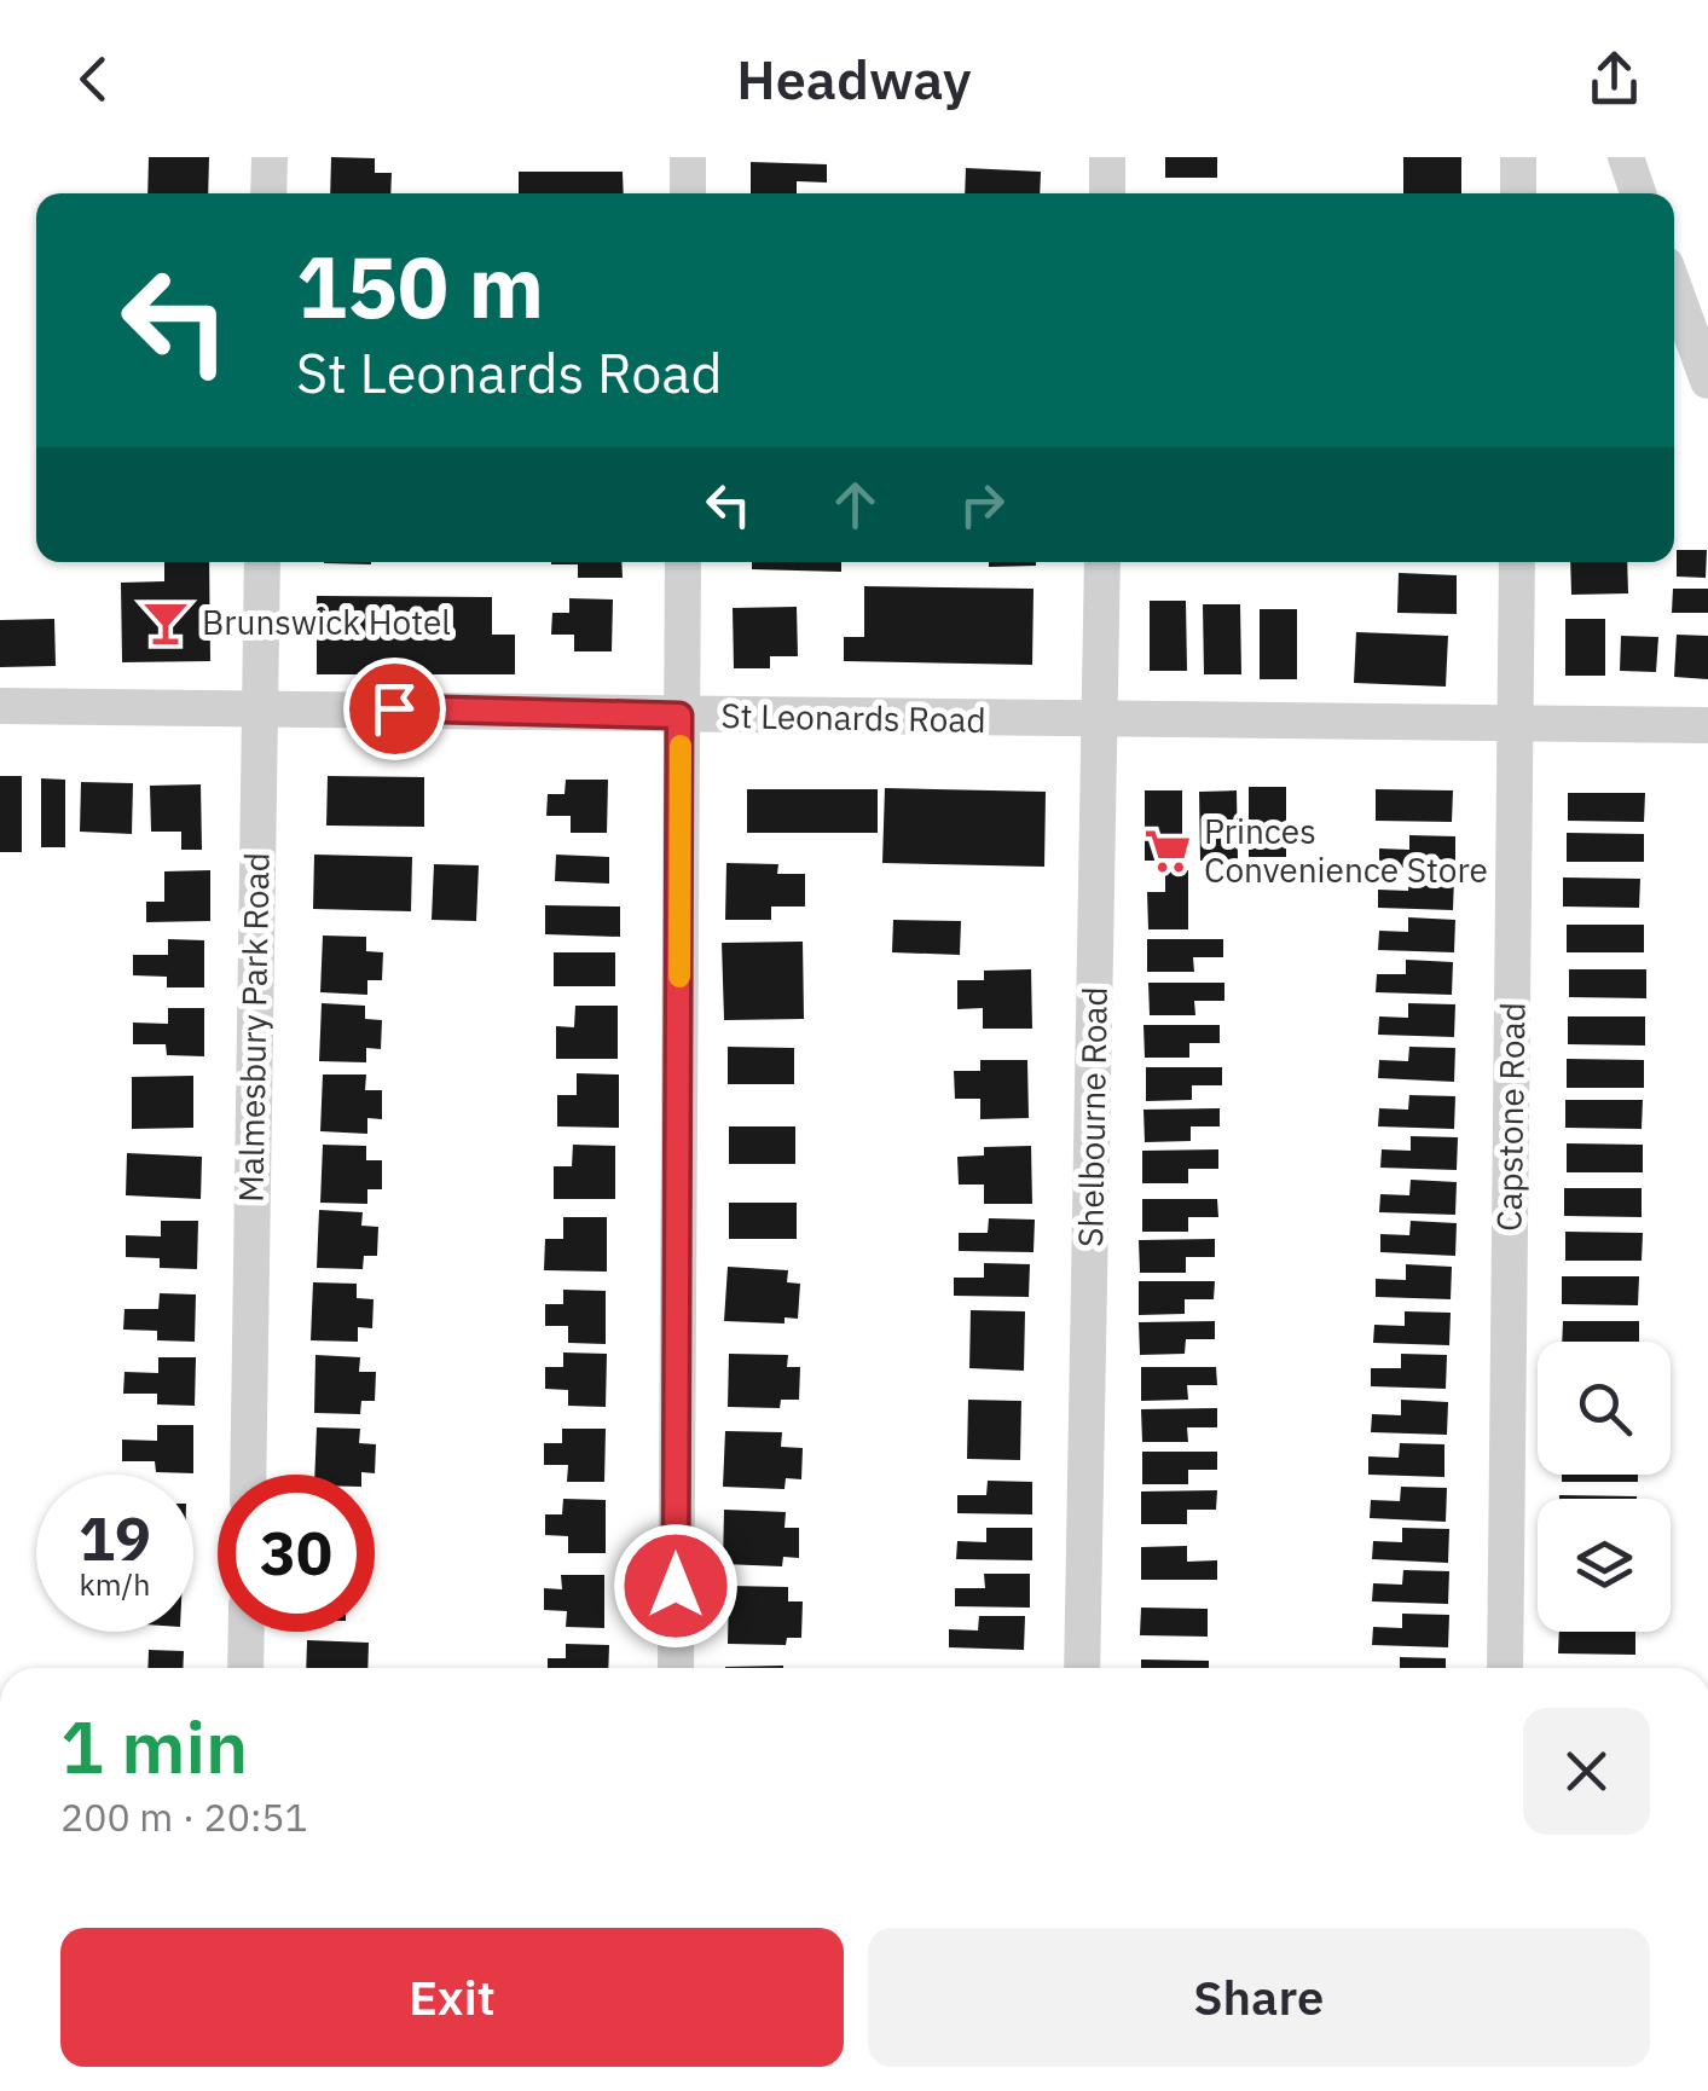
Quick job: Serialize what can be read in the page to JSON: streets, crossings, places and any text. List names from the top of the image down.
{
  "streets": {
    "street": [
      "St Leonards Road",
      "Malmesbury Park Road",
      "Shelbourne Road",
      "Capstone Road"
    ]
  },
  "crossings": [
    ["St Leonards Road", "Malmesbury Park Road"],
    ["St Leonards Road", "Shelbourne Road"],
    ["St Leonards Road", "Capstone Road"]
  ],
  "places": {
    "bar": ["Brunswick Hotel"],
    "supermarket": ["Princes Convenience Store"]
  },
  "page": {
    "header": "Headway",
    "turn": ["150 m", "St Leonards Road"],
    "speed": "19 km/h",
    "limit": "30",
    "heading": ["1 min", "200 m · 20:51"],
    "buttons": ["Exit", "Share"]
  }
}
